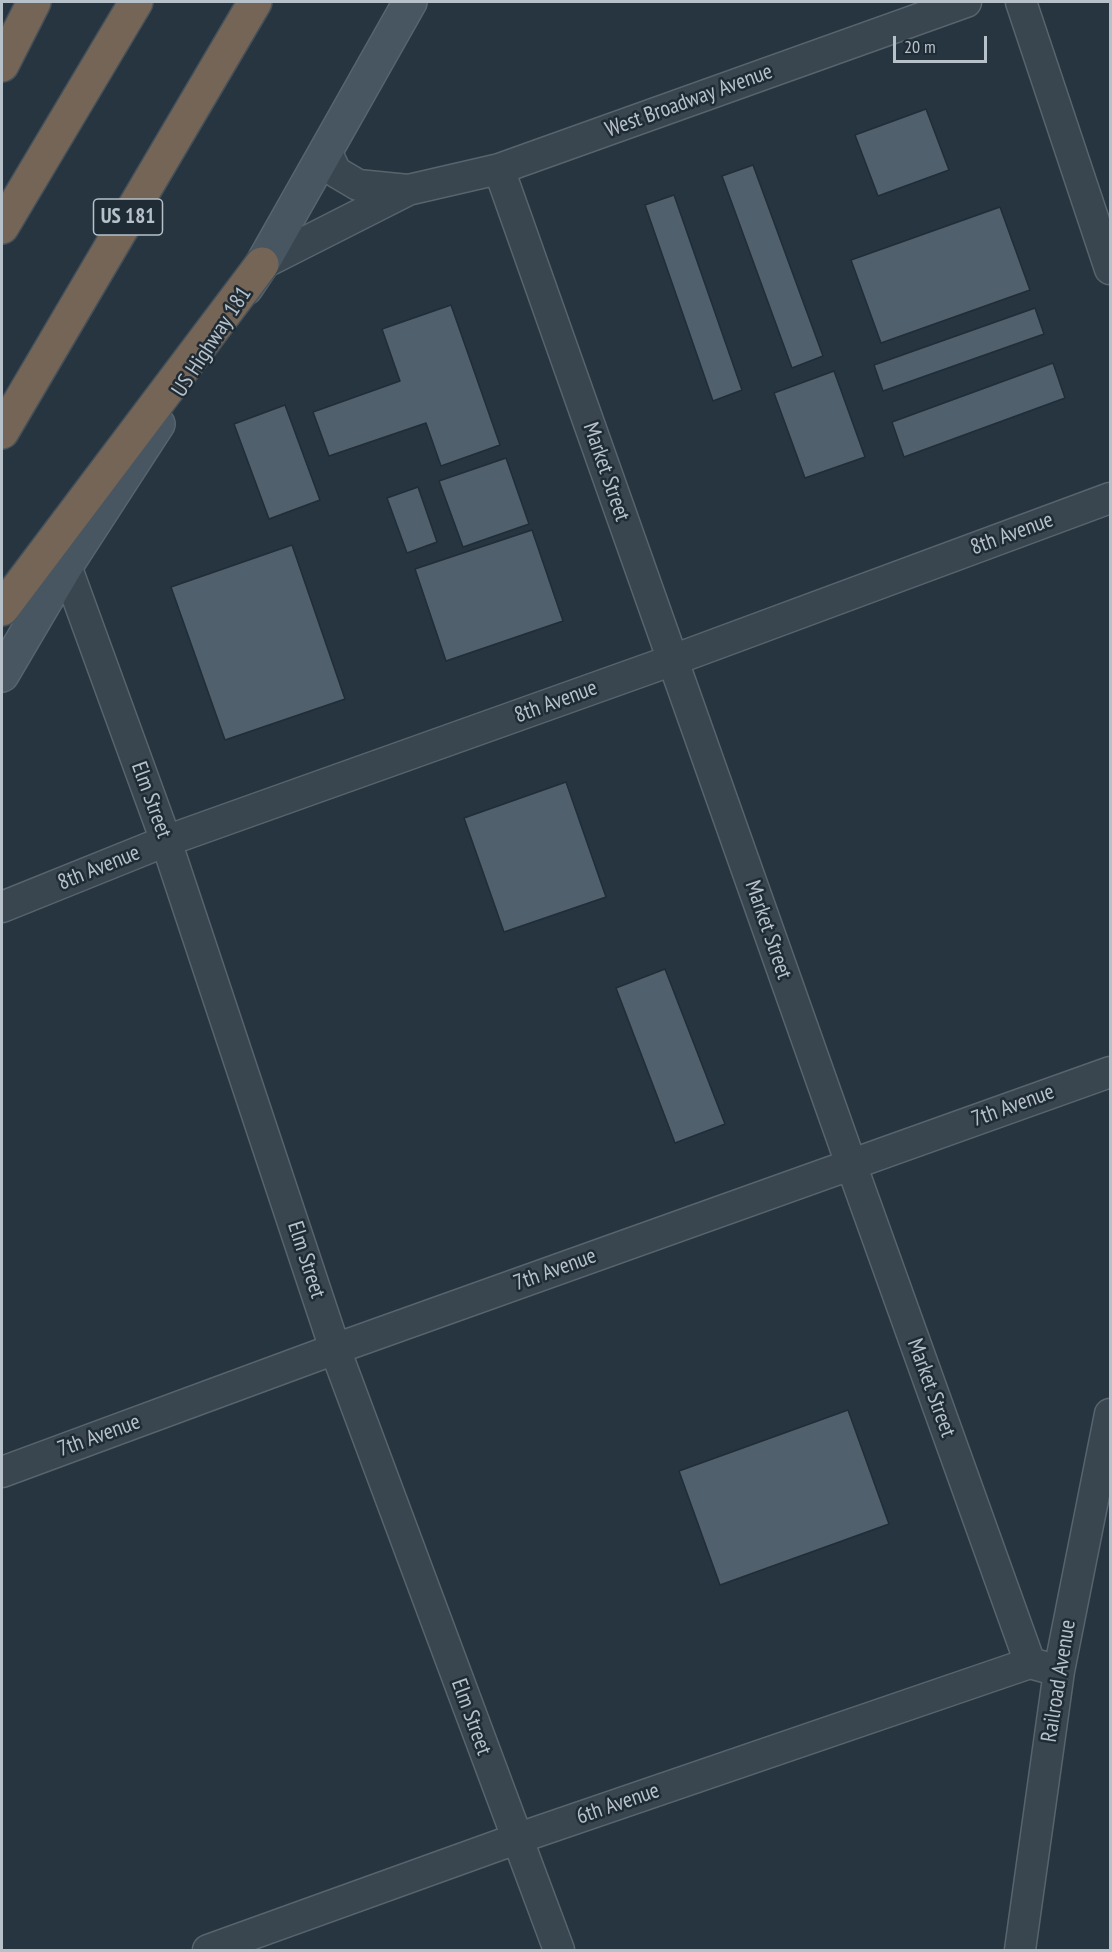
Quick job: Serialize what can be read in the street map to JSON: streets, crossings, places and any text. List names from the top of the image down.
{
  "streets": {
    "highway": ["US 181"],
    "main road": ["US Highway 181"],
    "street": [
      "West Broadway Avenue",
      "Market Street",
      "8th Avenue",
      "Elm Street",
      "7th Avenue",
      "Railroad Avenue",
      "6th Avenue"
    ]
  },
  "crossings": [
    ["West Broadway Avenue", "US Highway 181"],
    ["West Broadway Avenue", "Market Street"],
    ["US Highway 181", "Elm Street"],
    ["Market Street", "8th Avenue"],
    ["Market Street", "7th Avenue"],
    ["Market Street", "6th Avenue"],
    ["8th Avenue", "Elm Street"],
    ["Elm Street", "7th Avenue"],
    ["Elm Street", "6th Avenue"]
  ],
  "scale_bar": "20 m"
}
